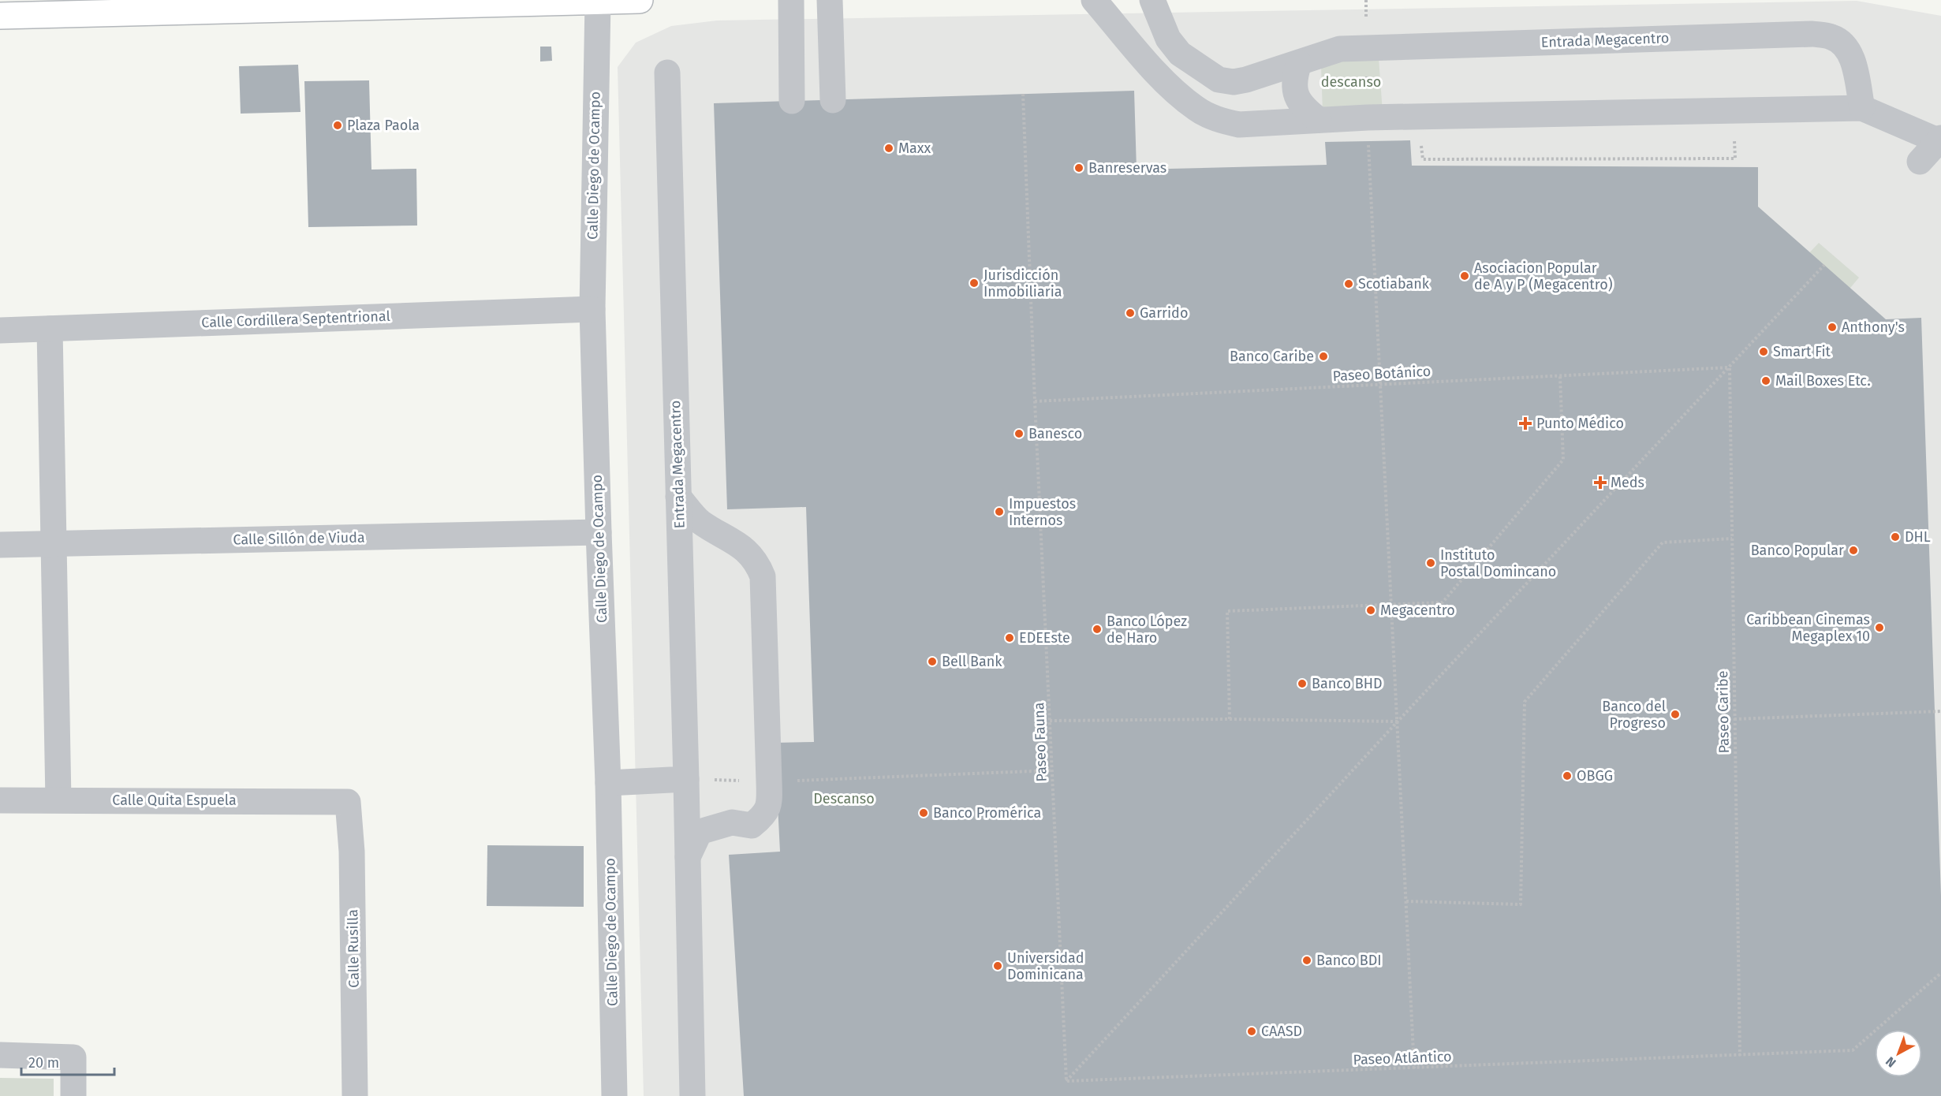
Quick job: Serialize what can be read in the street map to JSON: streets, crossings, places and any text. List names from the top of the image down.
{
  "streets": {
    "street": [
      "Entrada Megacentro",
      "Calle Diego de Ocampo",
      "Calle Cordillera Septentrional",
      "Calle Sillón de Viuda",
      "Calle Quita Espuela",
      "Calle Rusilla"
    ],
    "path": [
      "Paseo Botánico",
      "Paseo Caribe",
      "Paseo Fauna",
      "Paseo Atlántico"
    ]
  },
  "crossings": [
    ["Calle Diego de Ocampo", "Calle Cordillera Septentrional"],
    ["Calle Diego de Ocampo", "Calle Sillón de Viuda"],
    ["Paseo Botánico", "Paseo Caribe"],
    ["Paseo Botánico", "Paseo Fauna"],
    ["Paseo Caribe", "Paseo Atlántico"],
    ["Paseo Fauna", "Paseo Atlántico"],
    ["Calle Quita Espuela", "Calle Rusilla"]
  ],
  "parks": ["descanso", "Descanso"],
  "places": {
    "other": [
      "Plaza Paola",
      "Maxx",
      "Banreservas",
      "Asociacion Popular de A y P (Megacentro)",
      "Jurisdicción Inmobiliaria",
      "Scotiabank",
      "Garrido",
      "Anthony's",
      "Smart Fit",
      "Banco Caribe",
      "Mail Boxes Etc.",
      "Banesco",
      "Impuestos Internos",
      "DHL",
      "Banco Popular",
      "Instituto Postal Domincano",
      "Megacentro",
      "Caribbean Cinemas Megaplex 10",
      "Banco López de Haro",
      "EDEEste",
      "Bell Bank",
      "Banco BHD",
      "Banco del Progreso",
      "OBGG",
      "Banco Promérica",
      "Banco BDI",
      "Universidad Dominicana",
      "CAASD"
    ],
    "health": ["Punto Médico", "Meds"]
  },
  "scale_bar": "20 m",
  "north": "bottom left"
}
